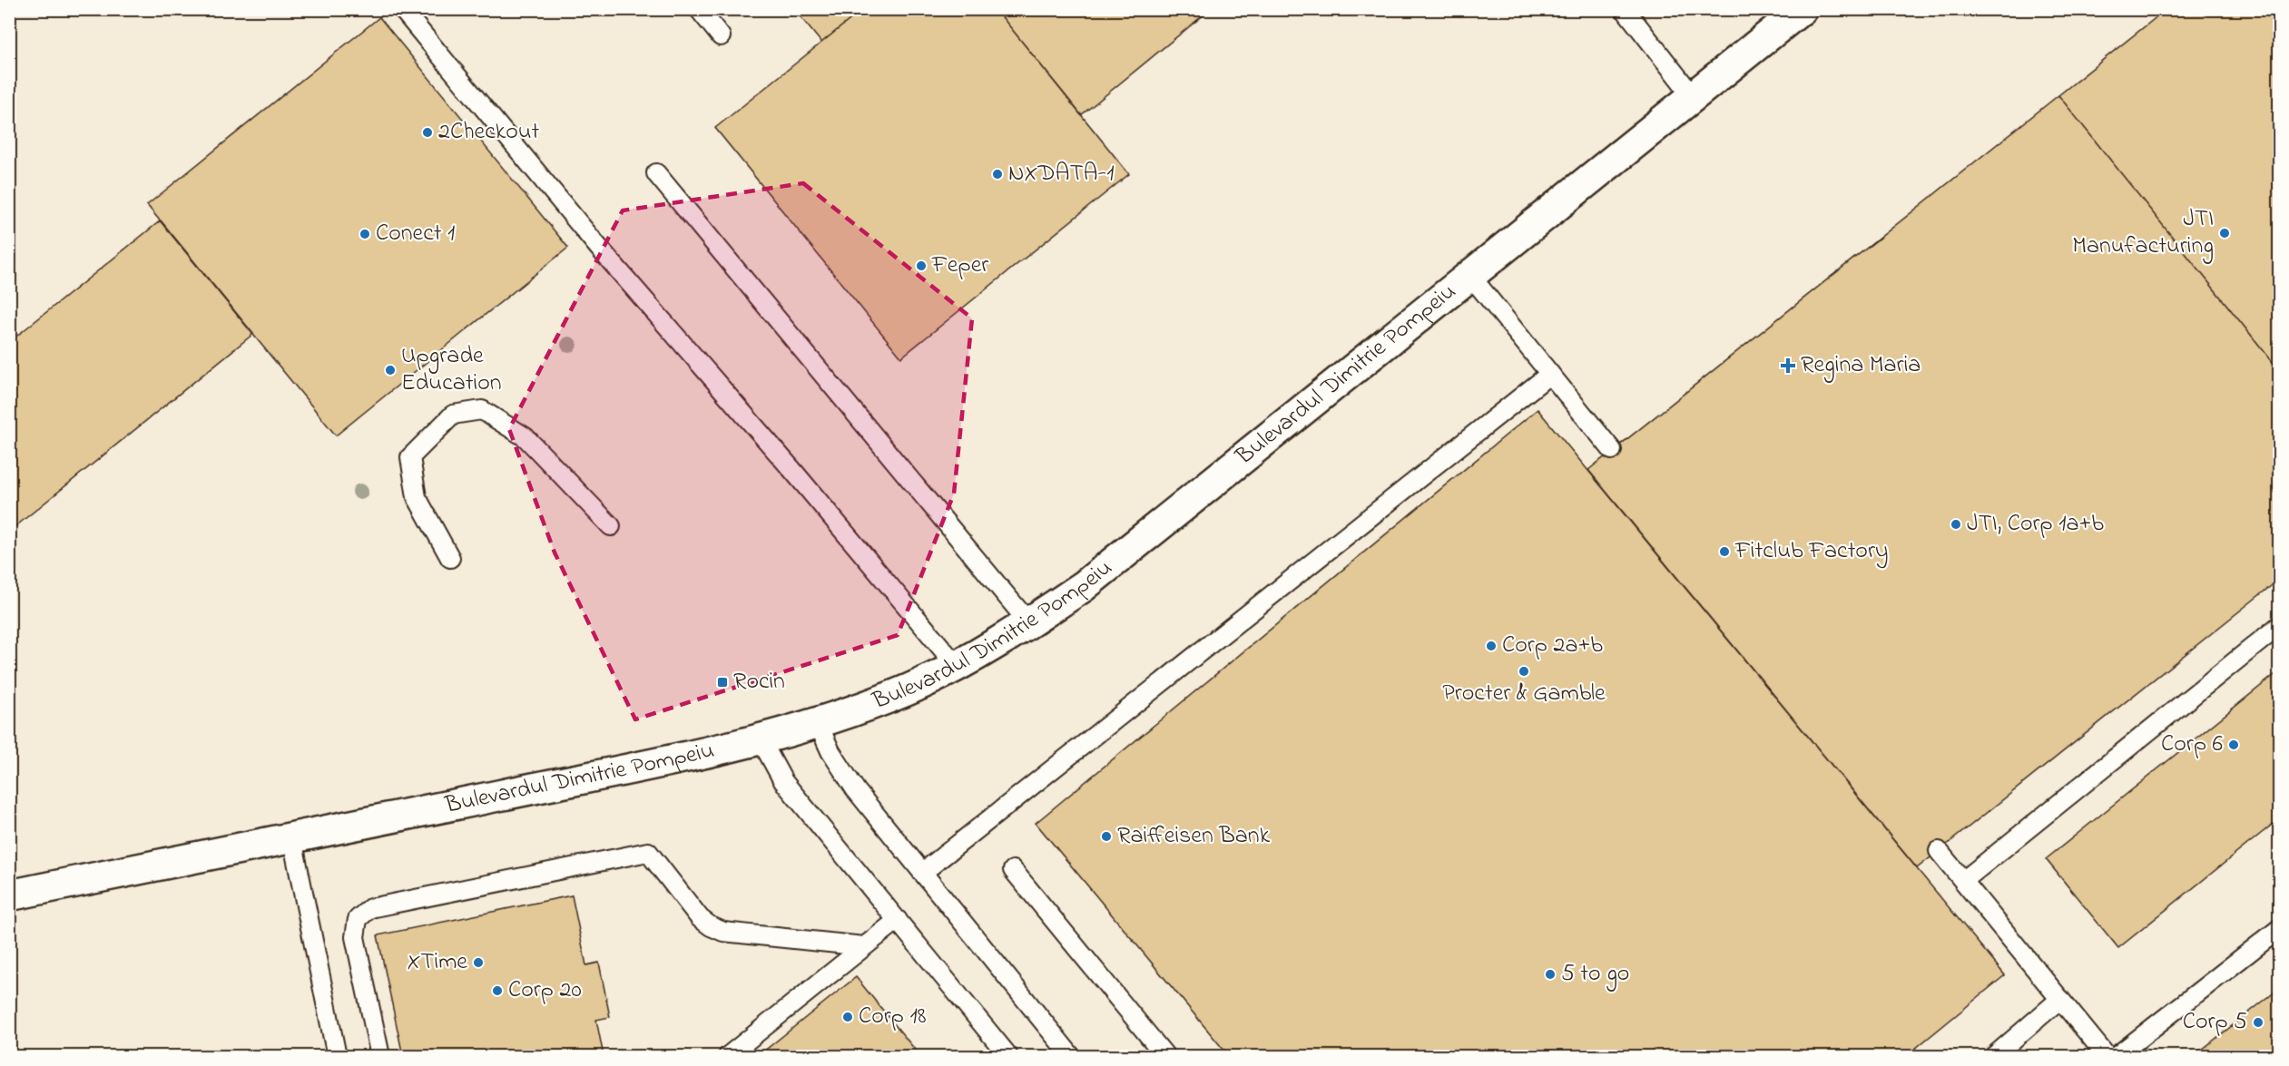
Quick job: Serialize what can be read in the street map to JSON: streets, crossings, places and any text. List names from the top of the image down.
{
  "streets": {
    "street": ["Bulevardul Dimitrie Pompeiu"]
  },
  "places": {
    "other": [
      "2Checkout",
      "NXDATA-1",
      "JTI Manufacturing",
      "Conect 1",
      "Feper",
      "Upgrade Education",
      "JTI, Corp 1a+b",
      "Fitclub Factory",
      "Corp 2a+b",
      "Procter & Gamble",
      "Corp 6",
      "Raiffeisen Bank",
      "XTime",
      "5 to go",
      "Corp 20",
      "Corp 18",
      "Corp 5"
    ],
    "health": ["Regina Maria"],
    "transit": ["Rocin"]
  }
}
